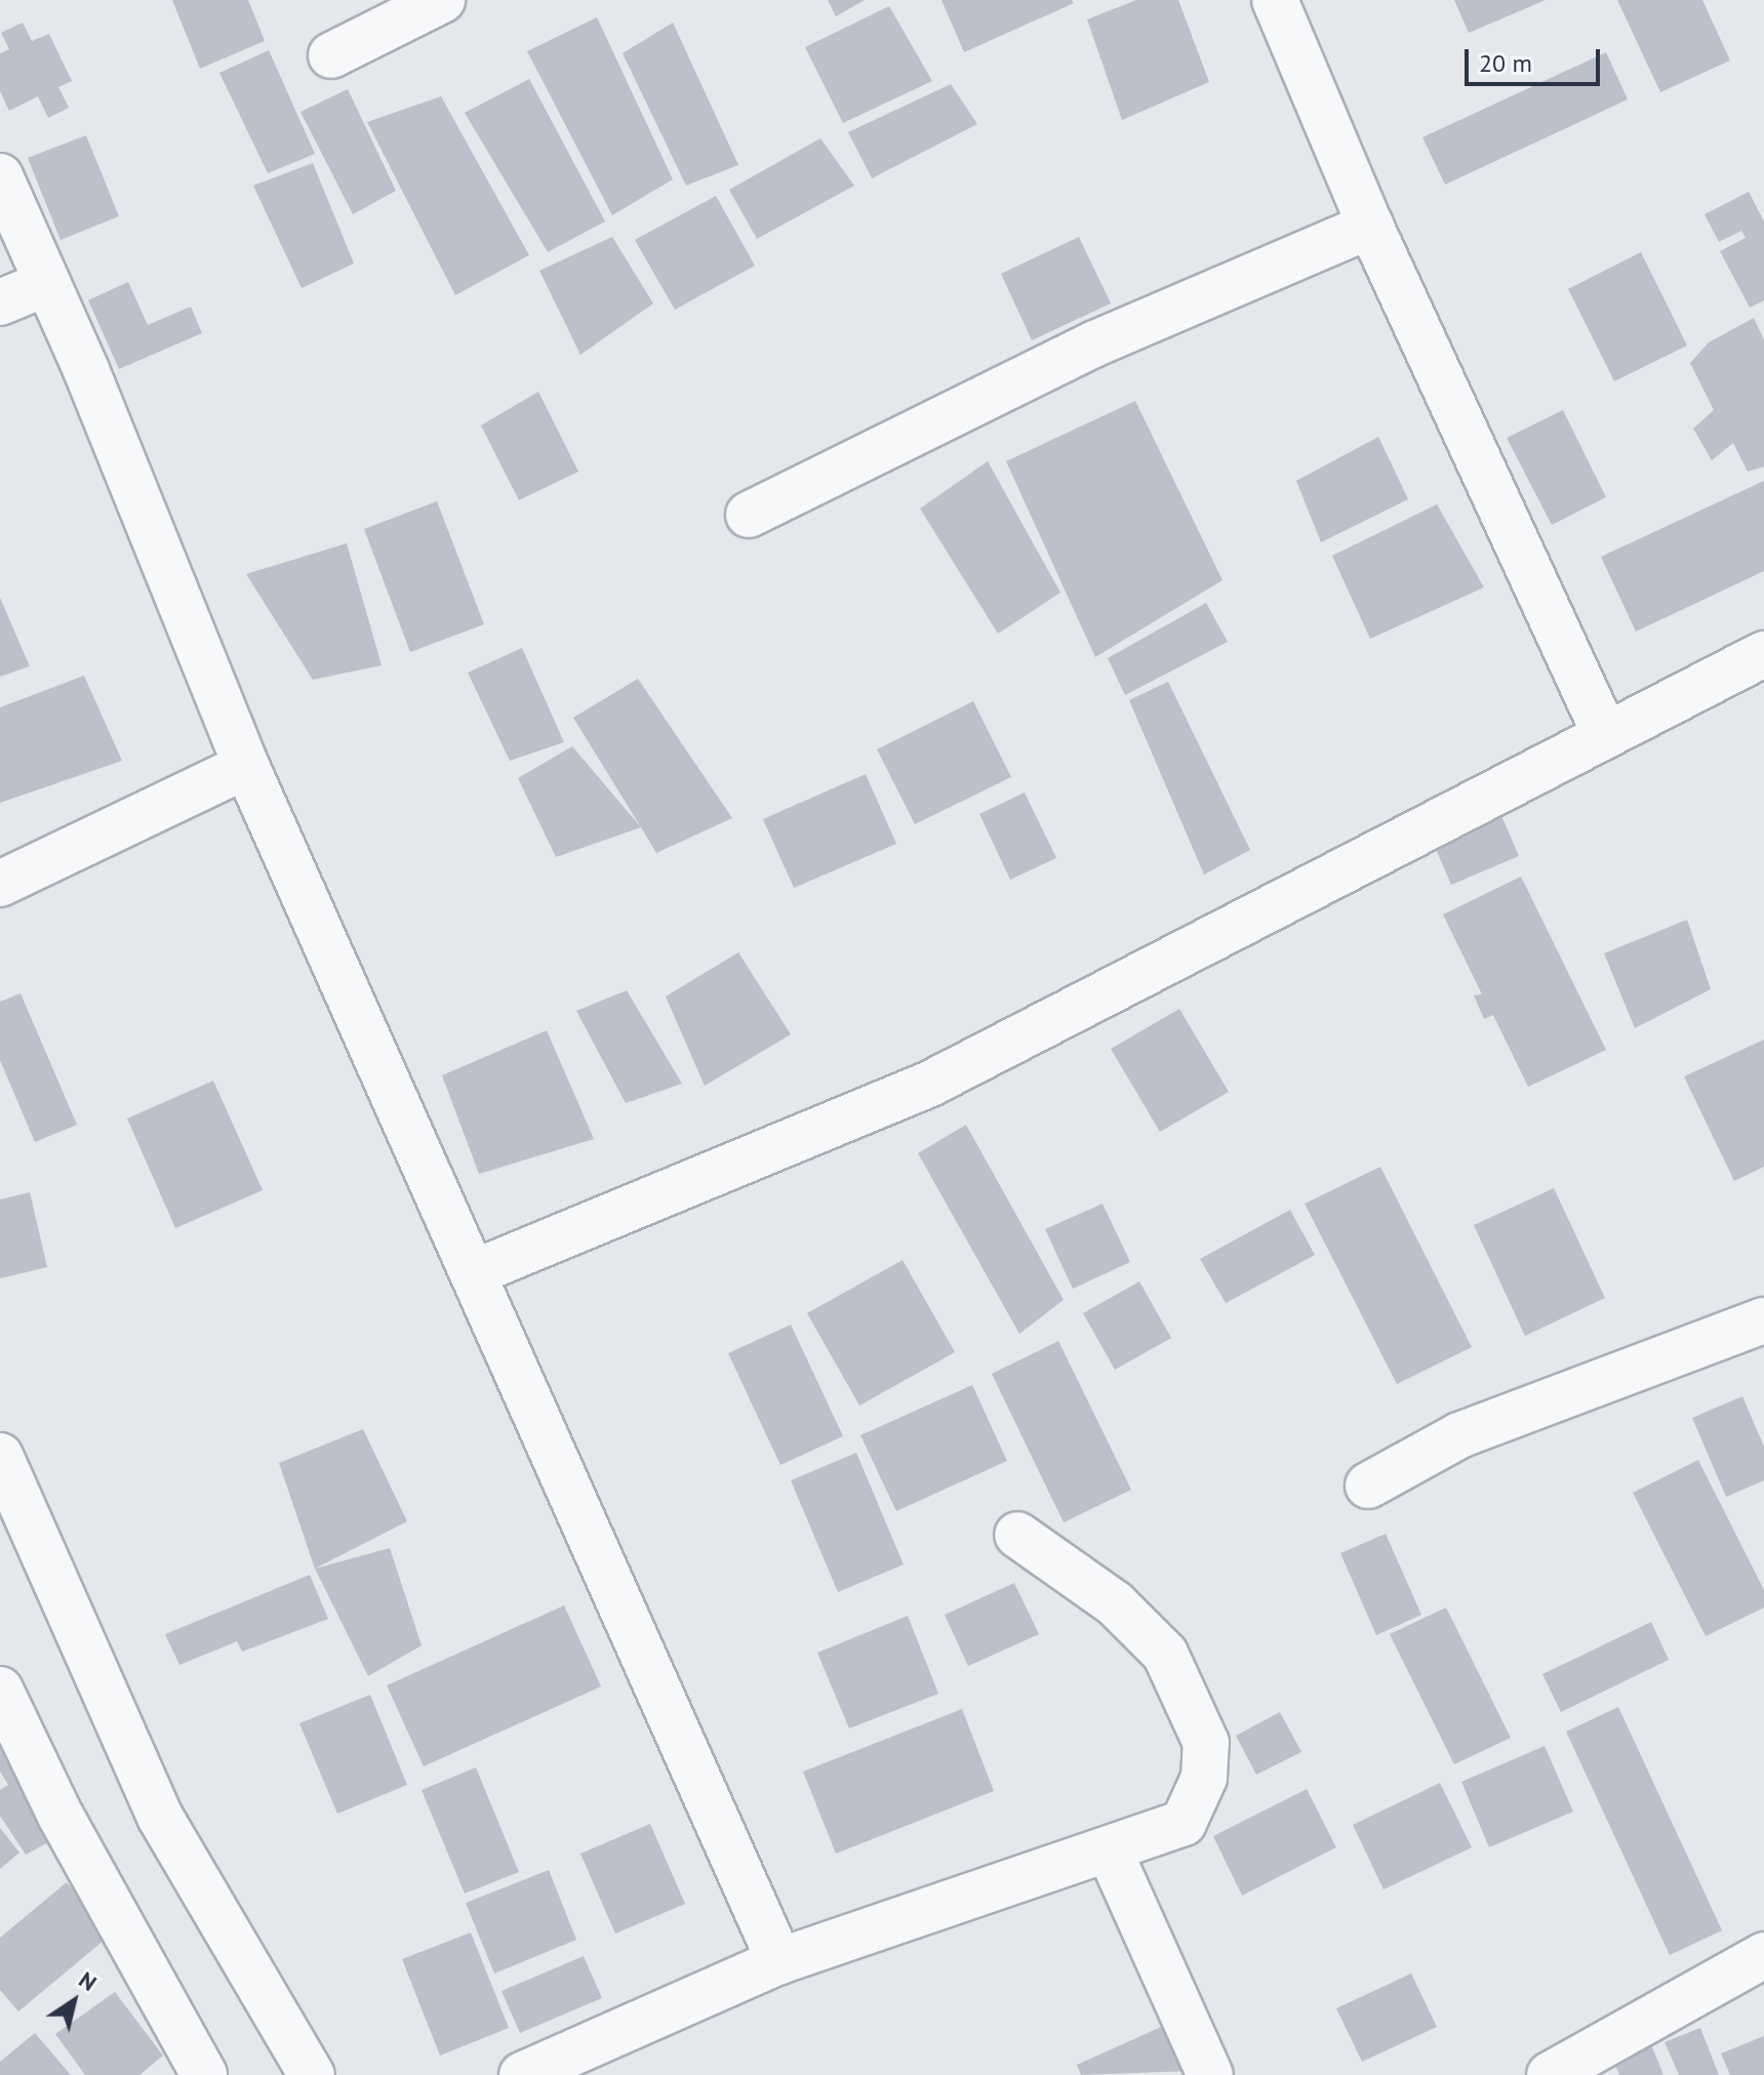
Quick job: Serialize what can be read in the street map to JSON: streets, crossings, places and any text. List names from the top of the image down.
{
  "scale_bar": "20 m",
  "north": "top right"
}
